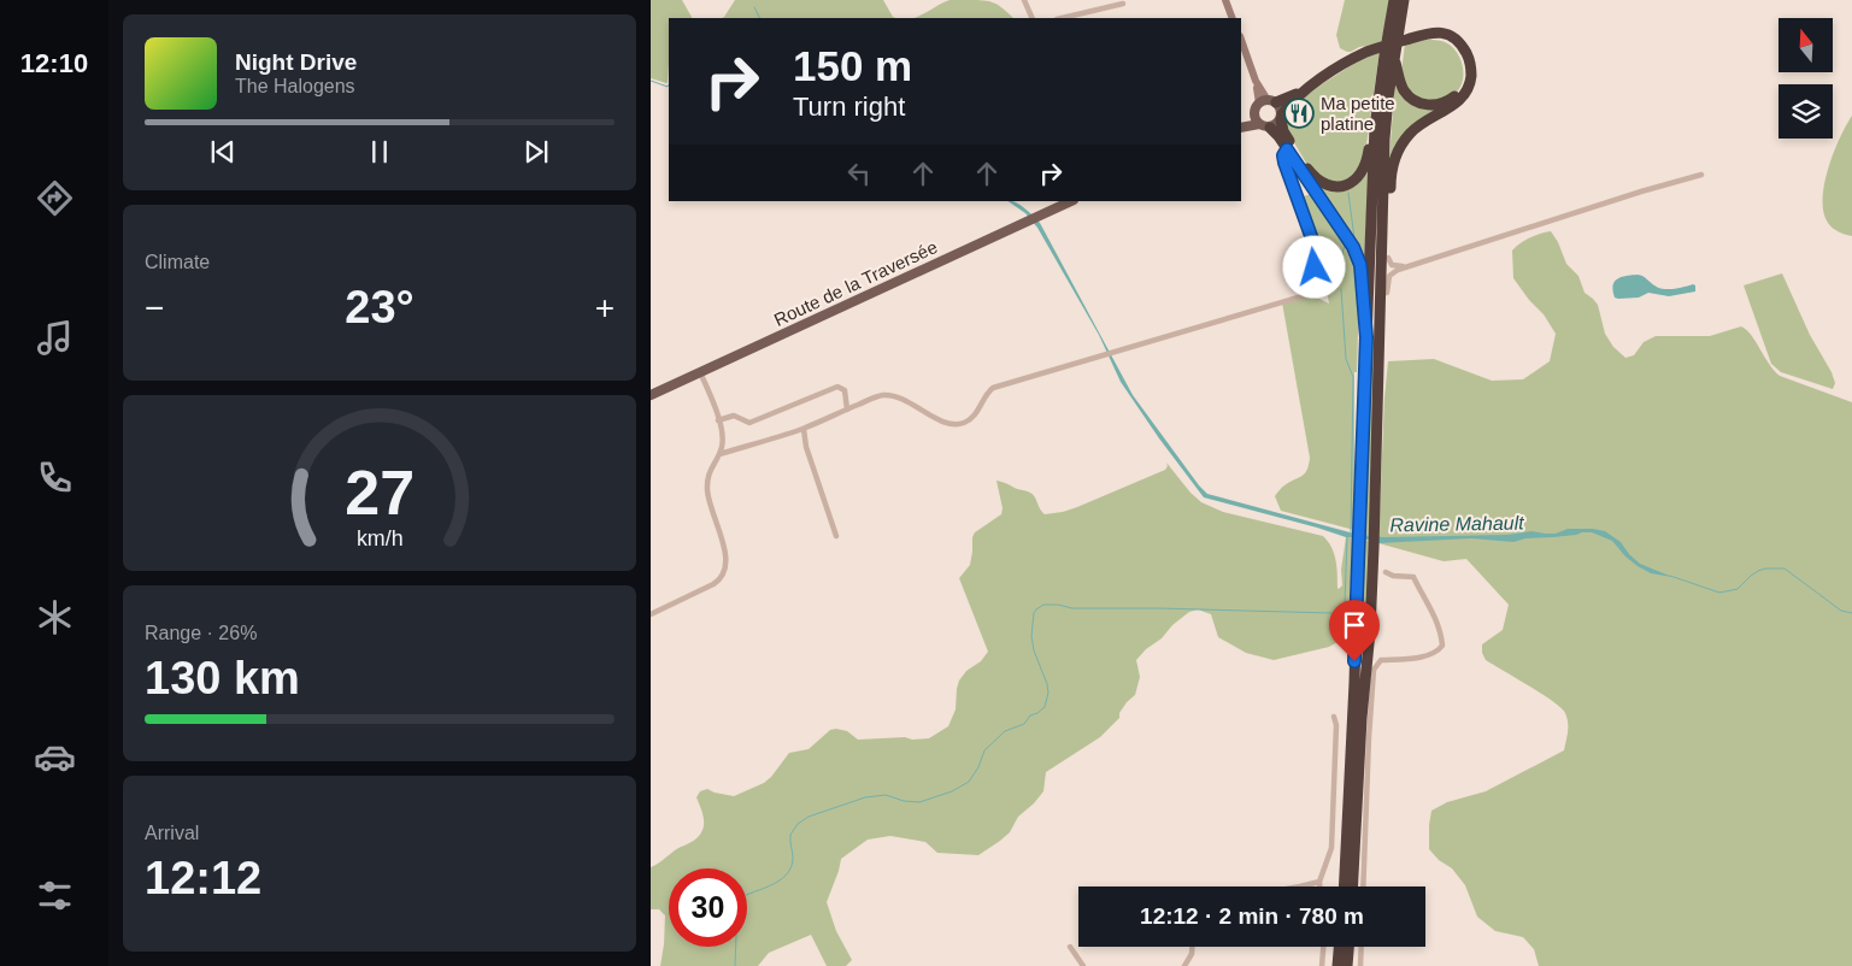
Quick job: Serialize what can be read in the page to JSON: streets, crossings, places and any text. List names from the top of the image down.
{
  "streets": {
    "main road": ["Route de la Traversée"]
  },
  "water": ["Ravine Mahault"],
  "places": {
    "restaurant": ["Ma petite platine"]
  },
  "north": "top",
  "page": {
    "tabs": "12:10",
    "turn": ["150 m", "Turn right"],
    "song": ["Night Drive", "The Halogens"],
    "tile": [
      "Climate",
      ["Range · 26%", "130 km"],
      ["Arrival", "12:12"]
    ],
    "heat": ["−", "23°", "+"],
    "limit": "30",
    "trip": "12:12 · 2 min · 780 m",
    "gauge": ["27", "km/h"]
  }
}
